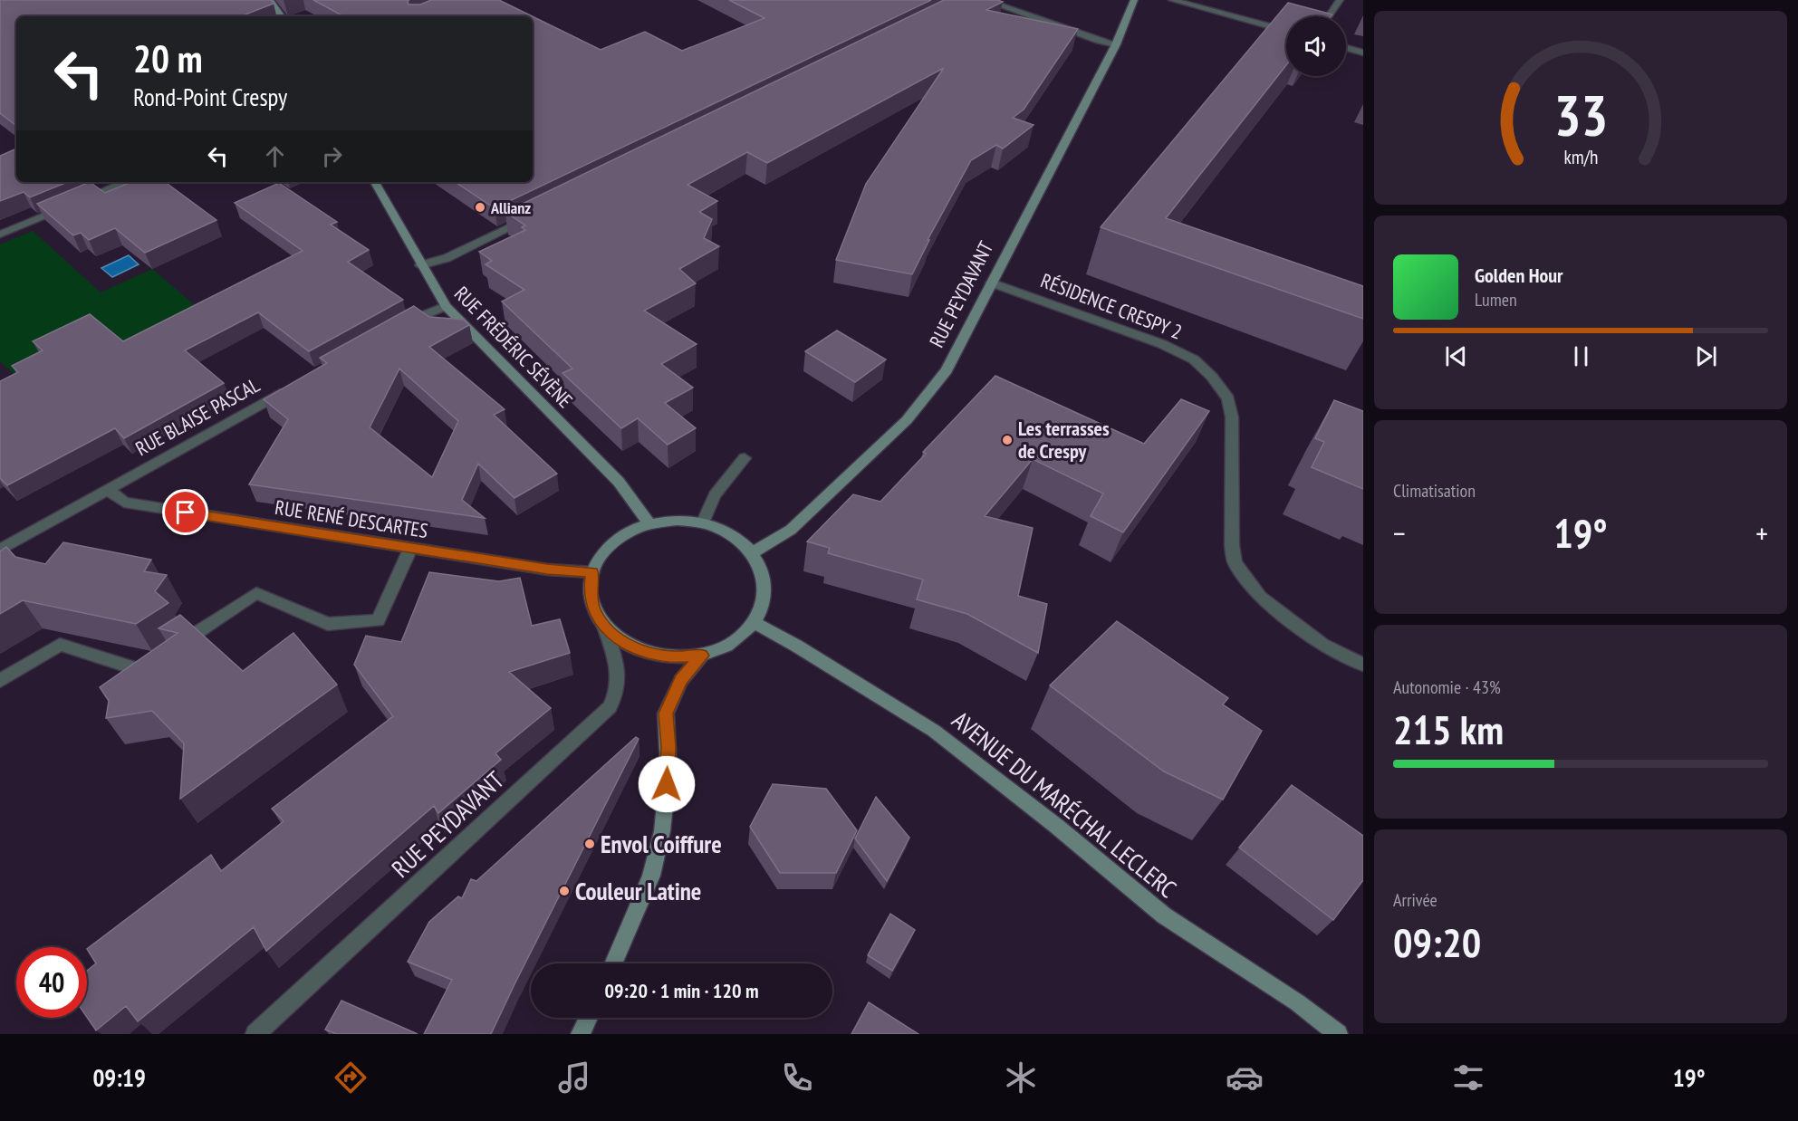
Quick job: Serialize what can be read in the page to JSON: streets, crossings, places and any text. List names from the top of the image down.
{
  "streets": {
    "street": [
      "RUE PEYDAVANT",
      "RÉSIDENCE CRESPY 2",
      "RUE FRÉDÉRIC SÉVÈNE",
      "RUE BLAISE PASCAL",
      "RUE RENÉ DESCARTES",
      "AVENUE DU MARÉCHAL LECLERC"
    ]
  },
  "crossings": [
    ["RUE PEYDAVANT", "RÉSIDENCE CRESPY 2"],
    ["RUE PEYDAVANT", "RUE FRÉDÉRIC SÉVÈNE"],
    ["RUE PEYDAVANT", "RUE RENÉ DESCARTES"],
    ["RUE PEYDAVANT", "AVENUE DU MARÉCHAL LECLERC"],
    ["RUE FRÉDÉRIC SÉVÈNE", "RUE RENÉ DESCARTES"],
    ["RUE FRÉDÉRIC SÉVÈNE", "AVENUE DU MARÉCHAL LECLERC"],
    ["RUE BLAISE PASCAL", "RUE RENÉ DESCARTES"],
    ["RUE RENÉ DESCARTES", "AVENUE DU MARÉCHAL LECLERC"]
  ],
  "places": [
    "Allianz",
    "Les terrasses de Crespy",
    "Envol Coiffure",
    "Couleur Latine"
  ],
  "page": {
    "turn": ["20 m", "Rond-Point Crespy"],
    "song": ["Golden Hour", "Lumen"],
    "tile": [
      "Climatisation",
      ["Autonomie · 43%", "215 km"],
      ["Arrivée", "09:20"]
    ],
    "heat": ["−", "19°", "+"],
    "limit": "40",
    "trip": "09:20 · 1 min · 120 m",
    "tabs": ["09:19", "19°"],
    "gauge": ["33", "km/h"]
  }
}
